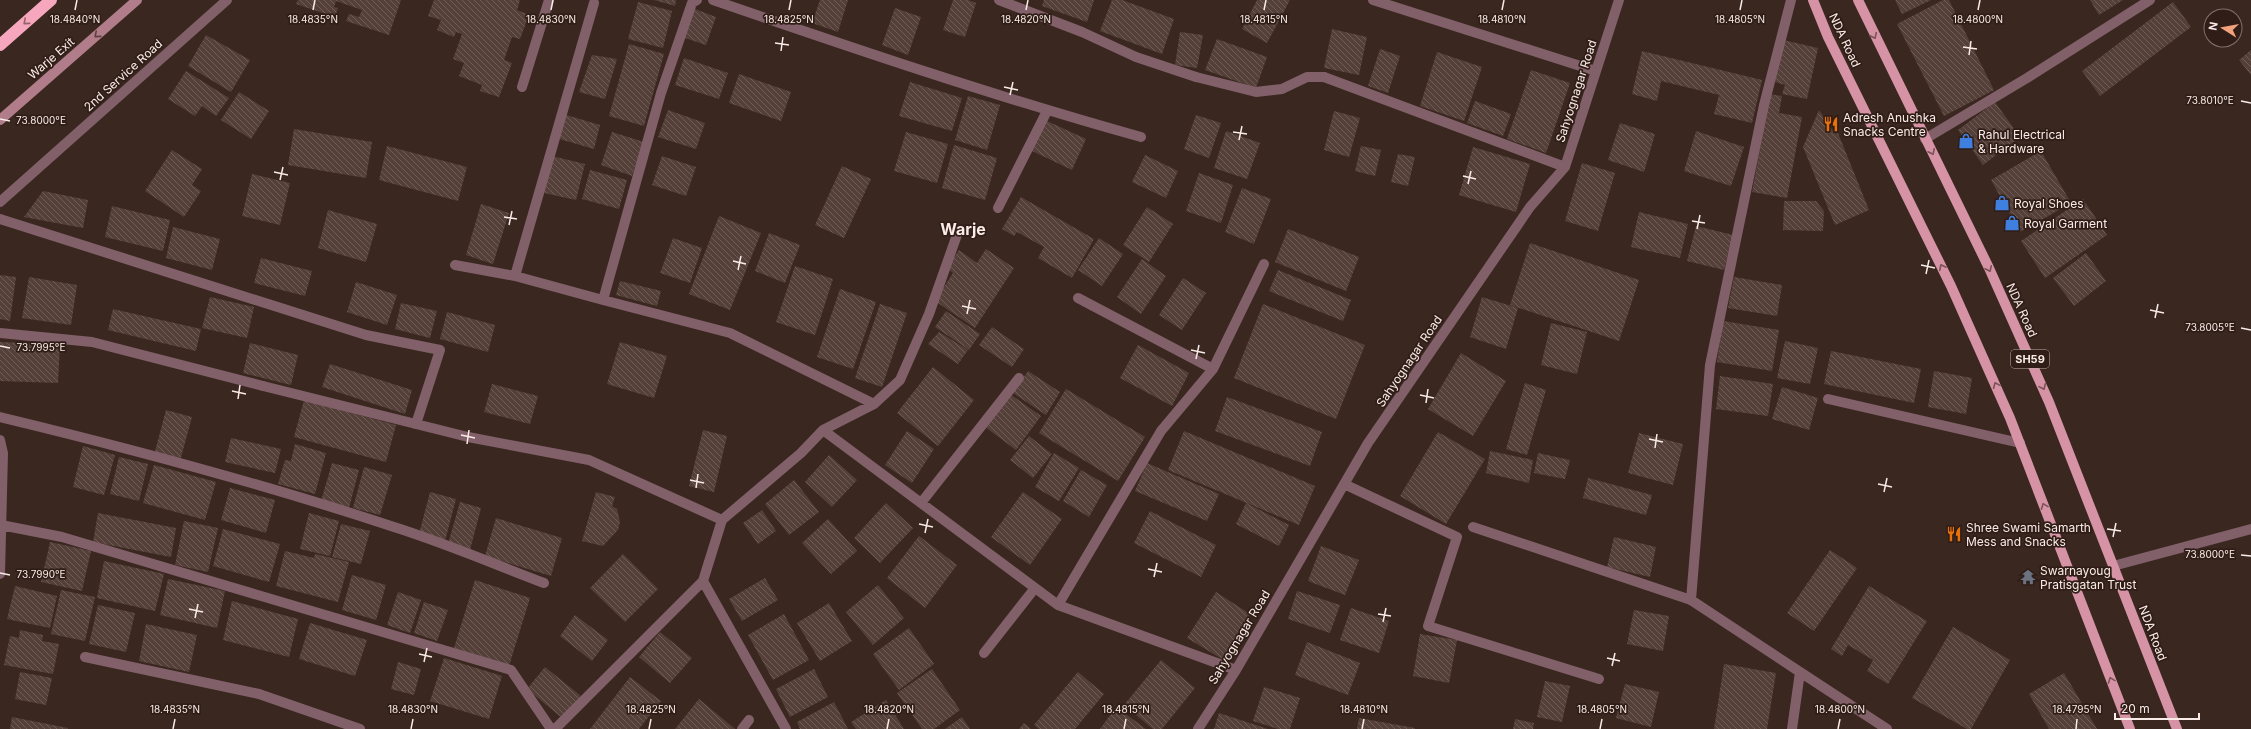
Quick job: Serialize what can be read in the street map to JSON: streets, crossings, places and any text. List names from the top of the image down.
{
  "streets": {
    "main road": ["NDA Road", "SH59"],
    "street": ["Warje Exit", "2nd Service Road", "Sahyognagar Road"]
  },
  "one_way": ["Warje Exit"],
  "districts": ["Warje"],
  "places": {
    "restaurant": ["Adresh Anushka Snacks Centre", "Shree Swami Samarth Mess and Snacks"],
    "shop": ["Rahul Electrical & Hardware", "Royal Shoes", "Royal Garment"],
    "temple": ["Swarnayoug Pratisgatan Trust"]
  },
  "scale_bar": "20 m",
  "north": "left",
  "coordinates": [
    "18.4840°N",
    "18.4835°N",
    "18.4830°N",
    "18.4825°N",
    "18.4820°N",
    "18.4815°N",
    "18.4810°N",
    "18.4805°N",
    "18.4800°N",
    "73.8010°E",
    "73.8000°E",
    "73.8005°E",
    "73.7995°E",
    "73.7990°E",
    "18.4795°N"
  ]
}
